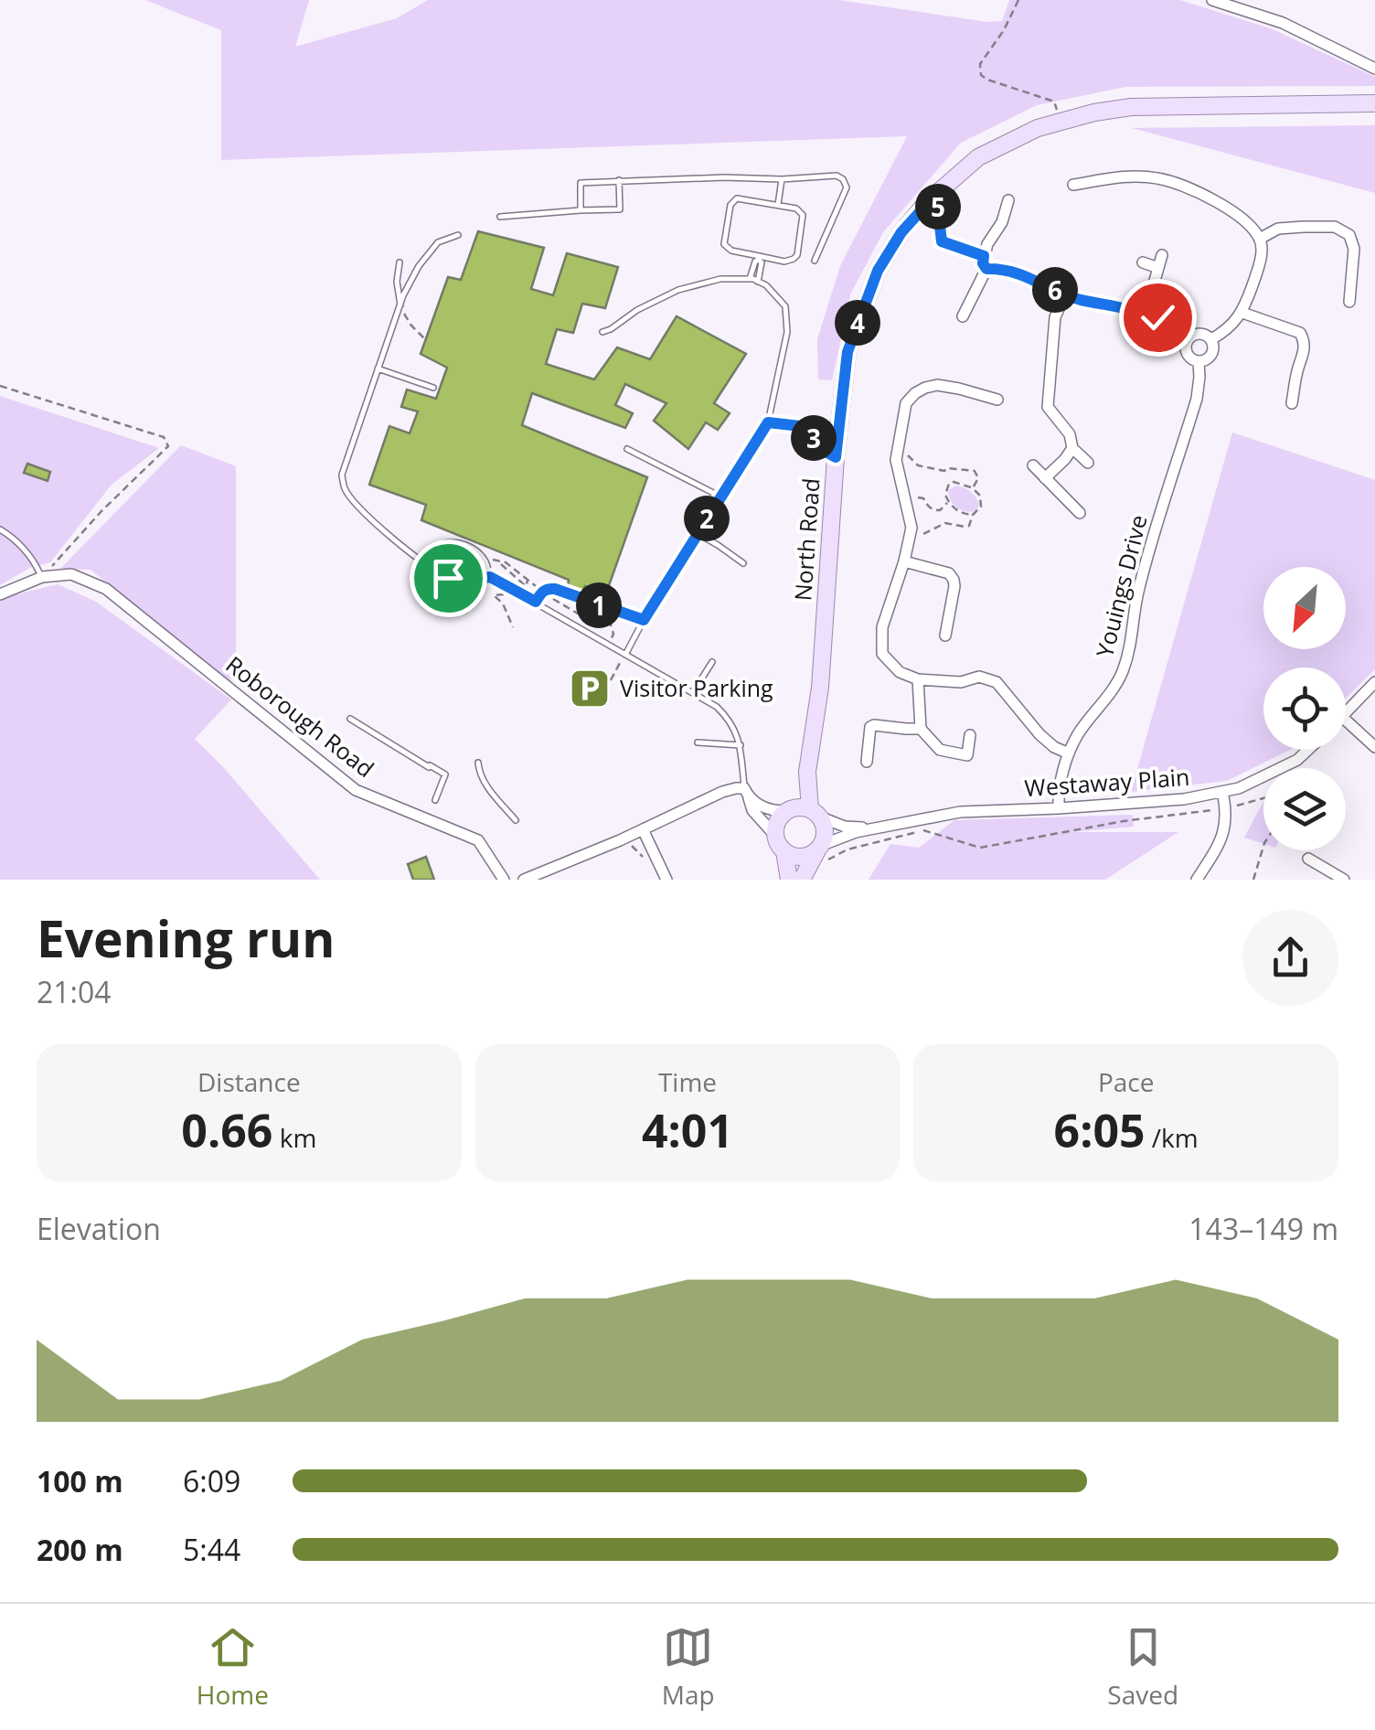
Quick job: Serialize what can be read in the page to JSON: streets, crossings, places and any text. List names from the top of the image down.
{
  "streets": {
    "main road": ["North Road"],
    "street": ["Youings Drive", "Roborough Road", "Westaway Plain"]
  },
  "crossings": [
    ["North Road", "Westaway Plain"],
    ["Youings Drive", "Westaway Plain"]
  ],
  "places": {
    "parking": ["Visitor Parking"]
  },
  "north": "bottom left",
  "page": {
    "pins": [
      "5",
      "6",
      "4",
      "3",
      "2",
      "1"
    ],
    "heading": ["Evening run", "21:04"],
    "stats": [
      ["Distance", "0.66 km"],
      ["Time", "4:01"],
      ["Pace", "6:05 /km"]
    ],
    "chart": ["Elevation", "143–149 m"],
    "list": [
      {
        "name": "100 m",
        "note": "6:09"
      },
      {
        "name": "200 m",
        "note": "5:44"
      }
    ],
    "tabs": ["Home", "Map", "Saved"]
  }
}
